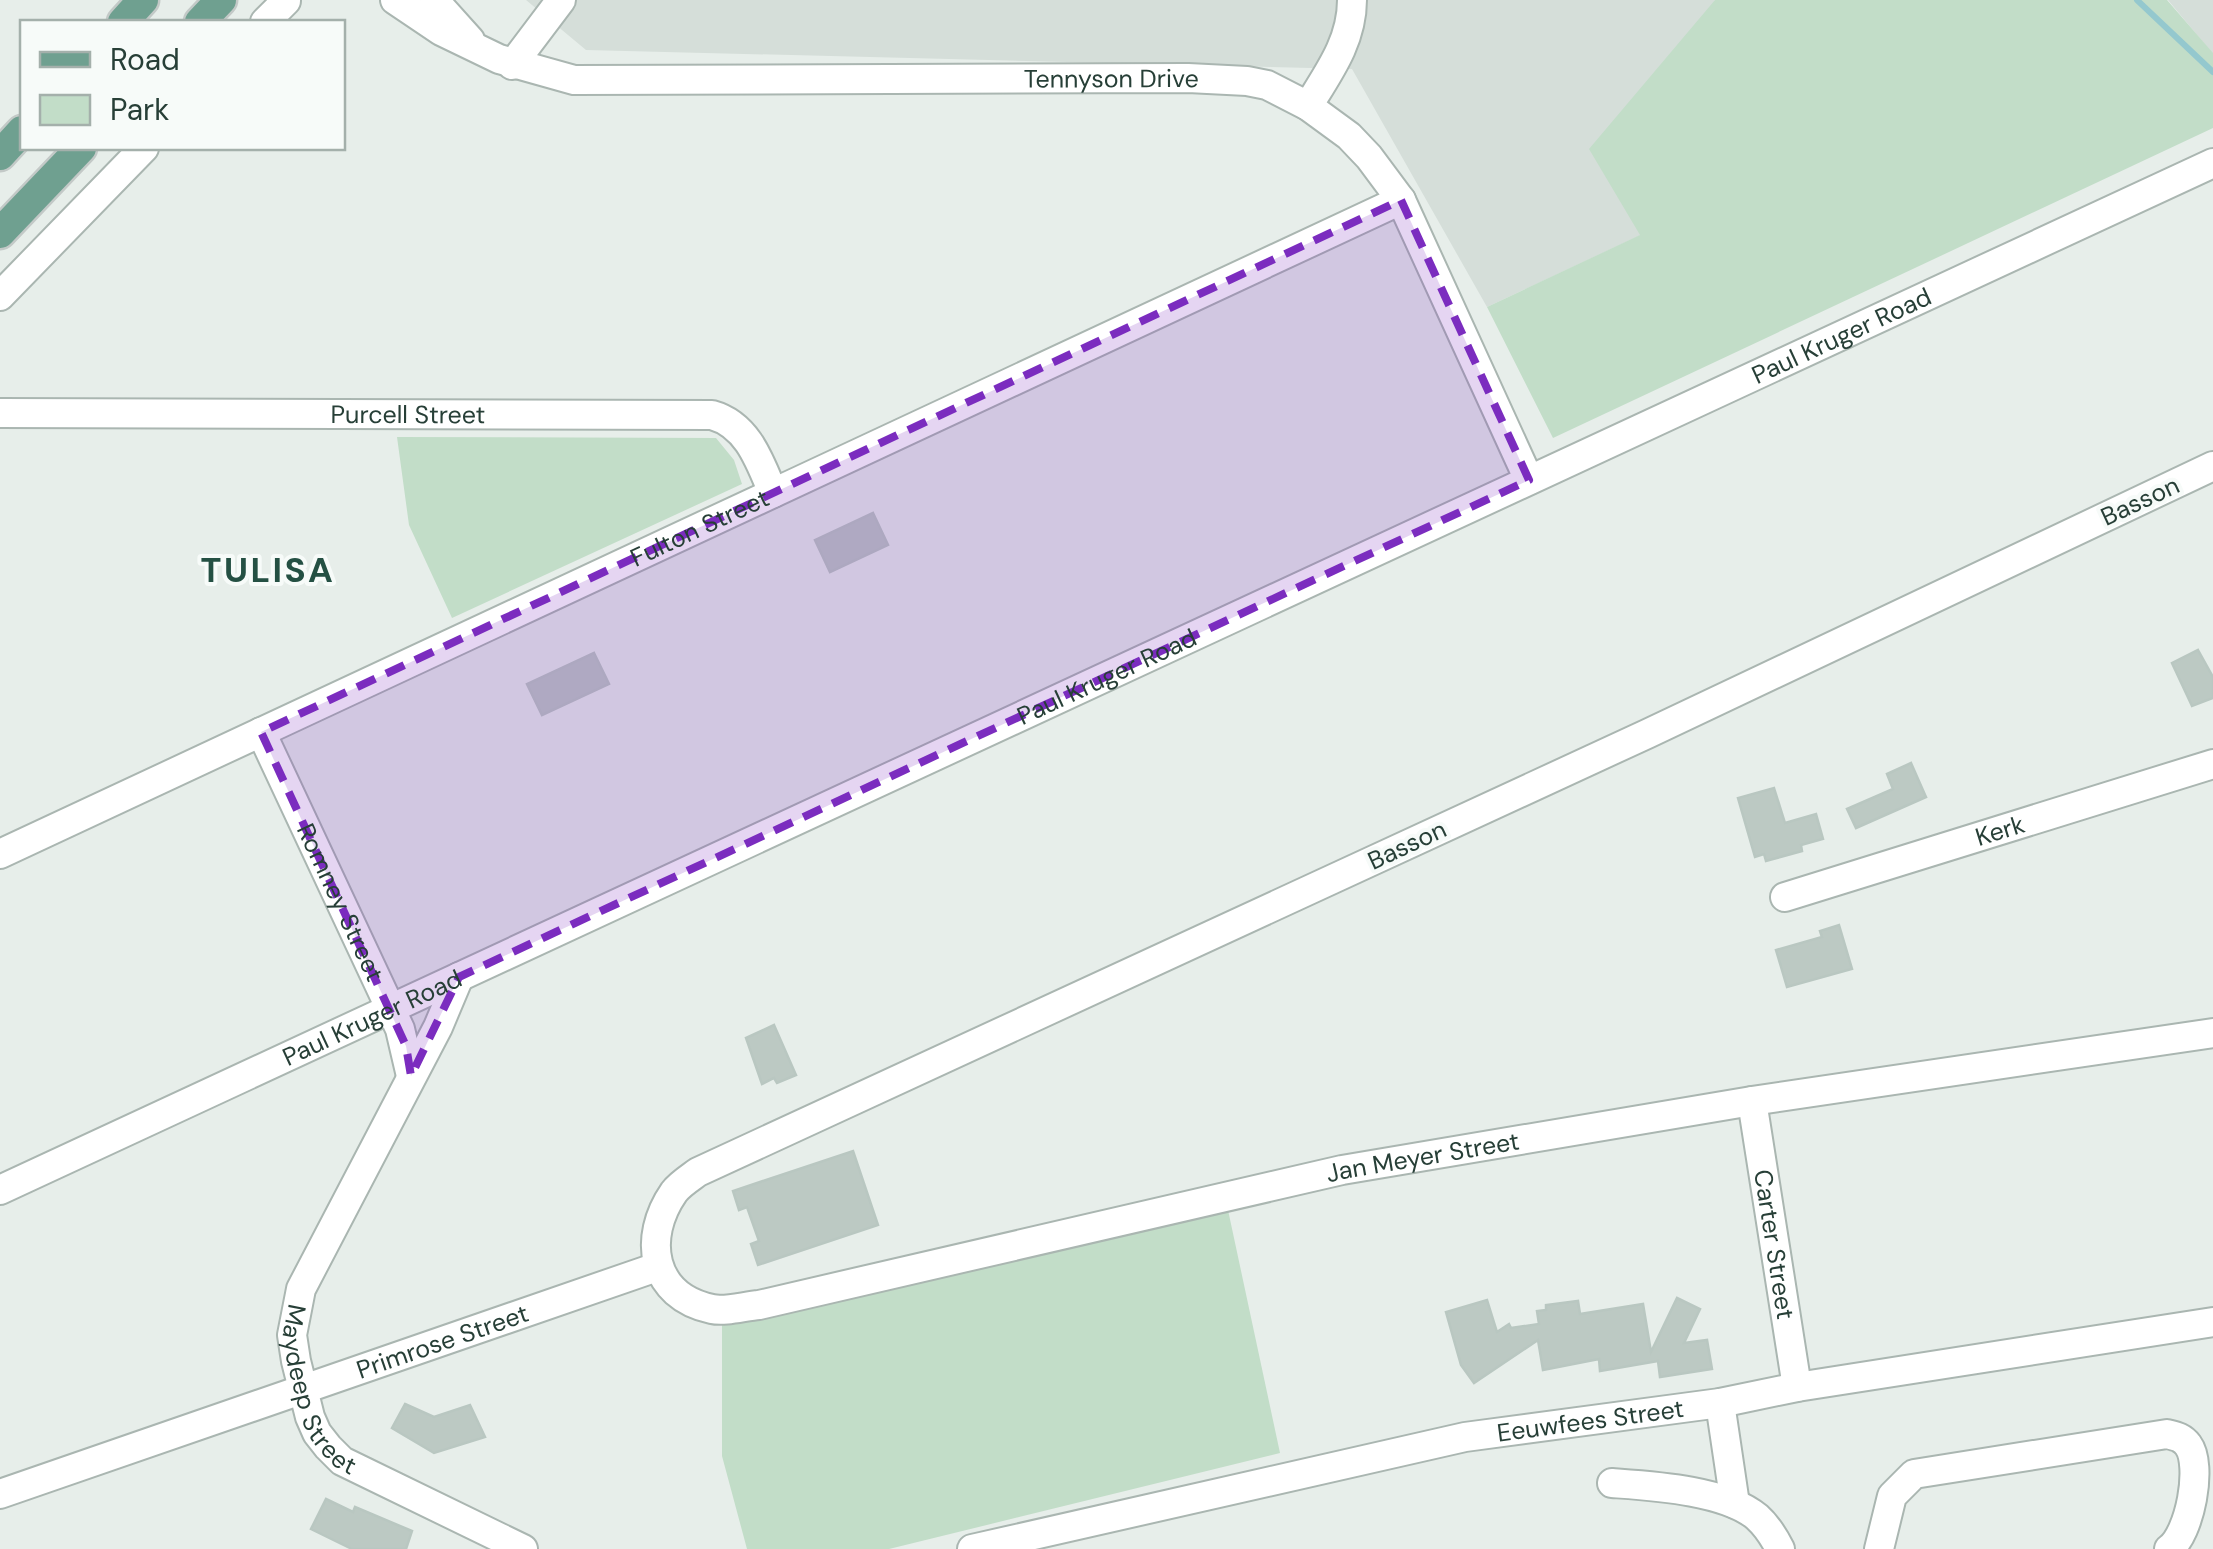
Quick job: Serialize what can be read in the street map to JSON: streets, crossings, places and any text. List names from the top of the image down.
{
  "streets": {
    "street": [
      "Tennyson Drive",
      "Paul Kruger Road",
      "Purcell Street",
      "Basson",
      "Fulton Street",
      "Kerk",
      "Romney Street",
      "Jan Meyer Street",
      "Carter Street",
      "Primrose Street",
      "Maydeep Street",
      "Eeuwfees Street"
    ]
  },
  "crossings": [
    ["Tennyson Drive", "Paul Kruger Road"],
    ["Tennyson Drive", "Fulton Street"],
    ["Paul Kruger Road", "Romney Street"],
    ["Paul Kruger Road", "Maydeep Street"],
    ["Purcell Street", "Fulton Street"],
    ["Basson", "Jan Meyer Street"],
    ["Basson", "Primrose Street"],
    ["Fulton Street", "Romney Street"],
    ["Romney Street", "Maydeep Street"],
    ["Jan Meyer Street", "Carter Street"],
    ["Jan Meyer Street", "Primrose Street"],
    ["Carter Street", "Eeuwfees Street"],
    ["Primrose Street", "Maydeep Street"]
  ],
  "districts": ["TULISA"],
  "legend": ["Road", "Park"]
}
